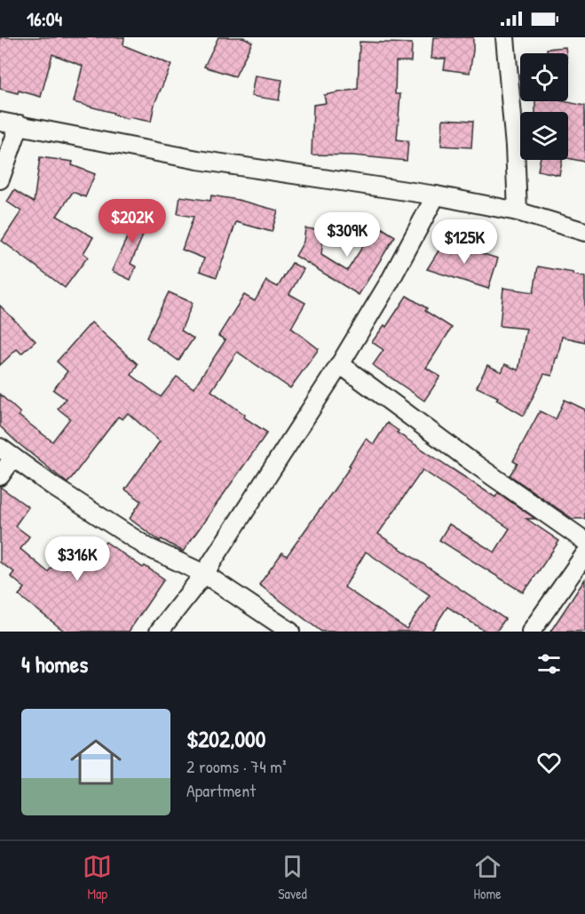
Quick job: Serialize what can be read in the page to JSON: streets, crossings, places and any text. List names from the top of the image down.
{
  "page": {
    "status": "16:04",
    "price": [
      "$202K",
      "$309K",
      "$125K",
      "$316K"
    ],
    "heading": "4 homes",
    "list": [
      {
        "name": "$202,000",
        "note": "2 rooms · 74 m² · Apartment"
      }
    ],
    "tabs": ["Map", "Saved", "Home"]
  }
}
